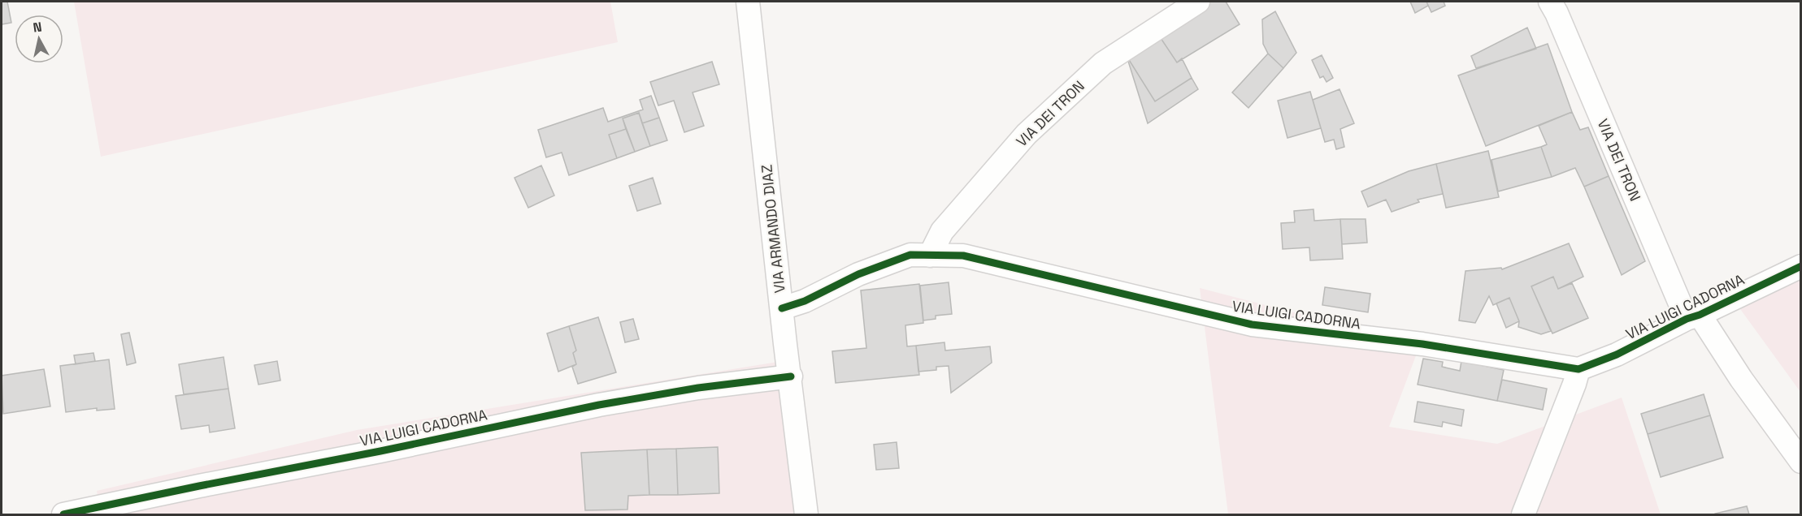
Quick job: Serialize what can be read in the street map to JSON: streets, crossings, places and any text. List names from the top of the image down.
{
  "streets": {
    "street": ["VIA DEI TRON", "VIA ARMANDO DIAZ", "VIA LUIGI CADORNA"]
  },
  "crossings": [
    ["VIA DEI TRON", "VIA LUIGI CADORNA"],
    ["VIA ARMANDO DIAZ", "VIA LUIGI CADORNA"]
  ],
  "north": "top"
}
